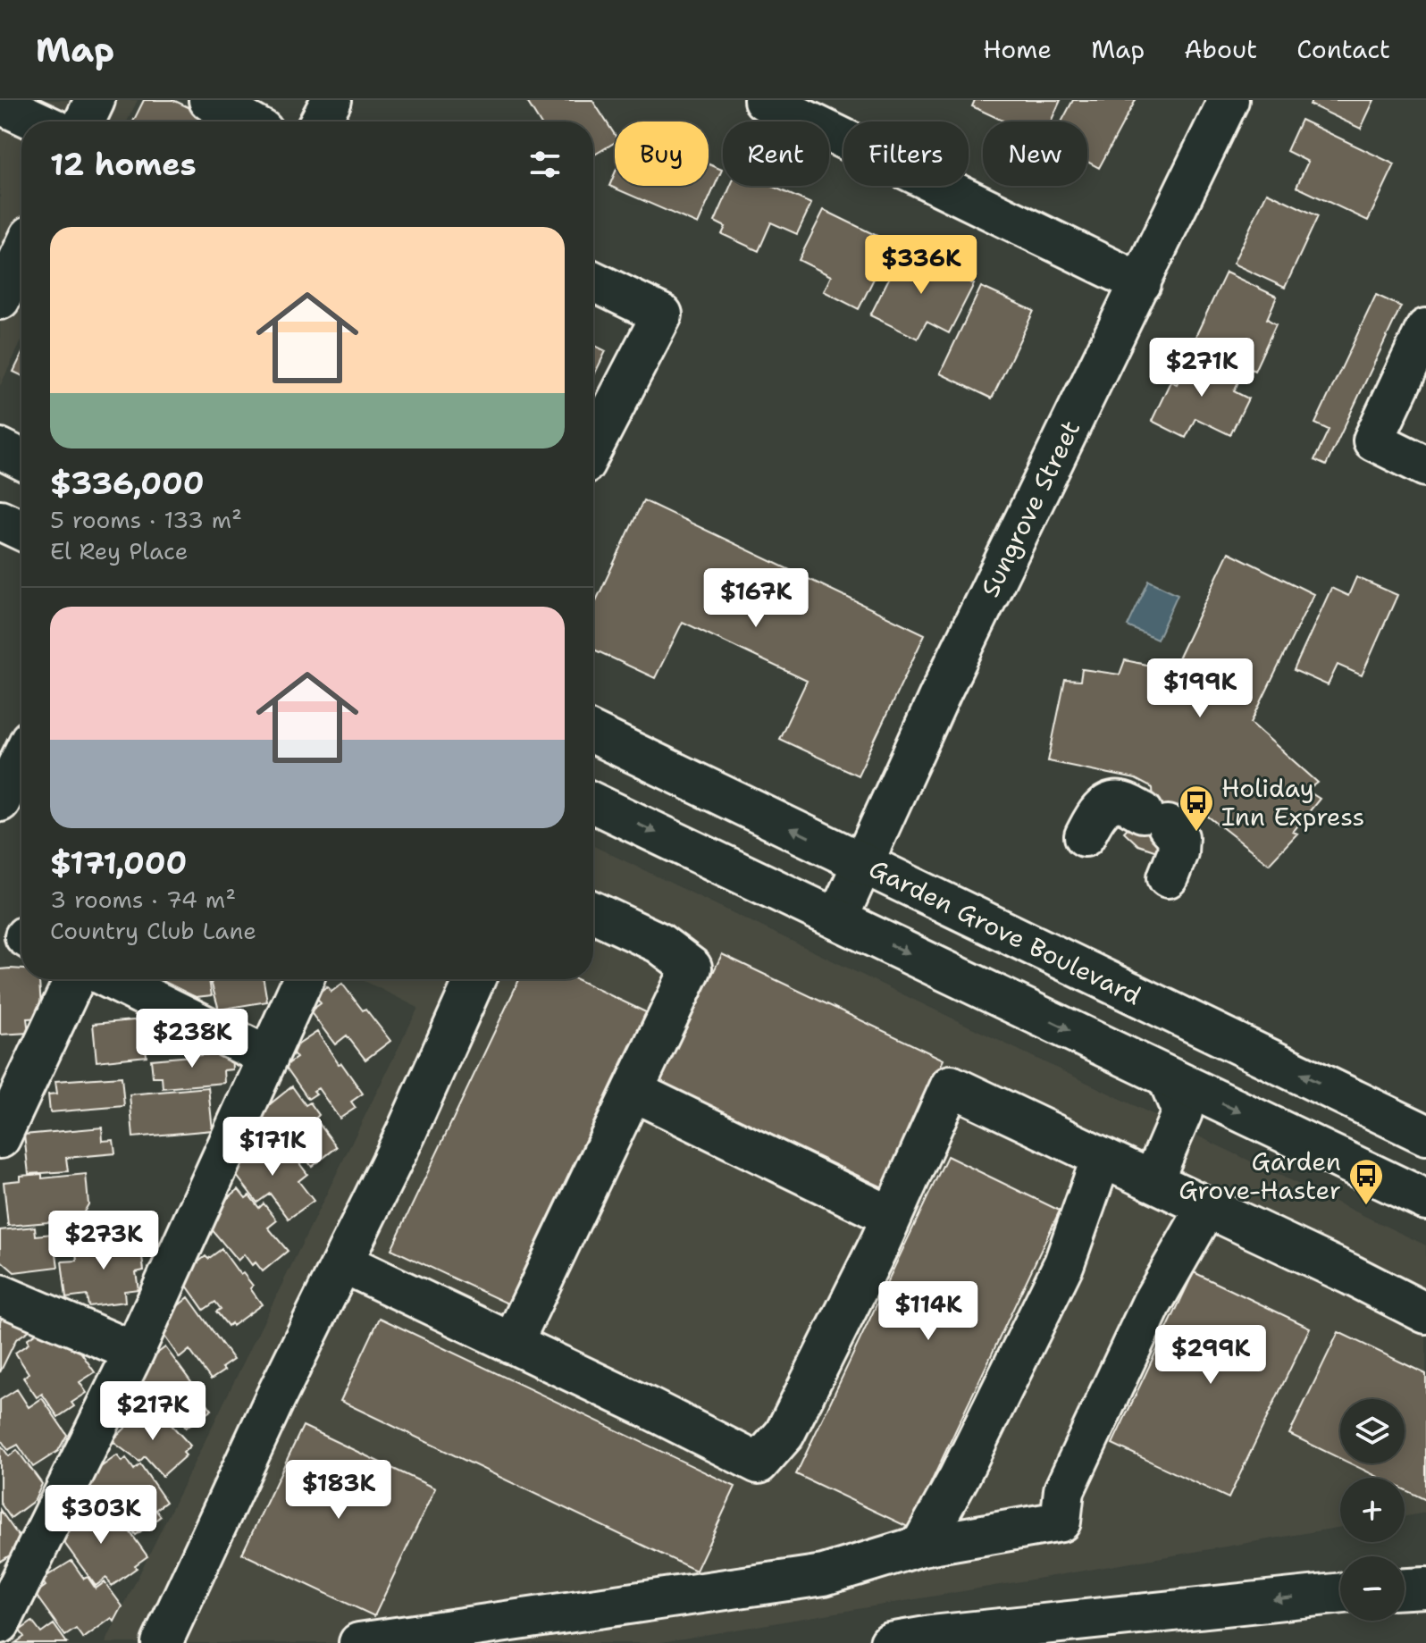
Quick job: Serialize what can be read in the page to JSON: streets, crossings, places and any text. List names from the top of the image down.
{
  "streets": {
    "main road": ["Sungrove Street", "Garden Grove Boulevard"]
  },
  "crossings": [
    ["Sungrove Street", "Garden Grove Boulevard"]
  ],
  "places": {
    "bus stop": ["Holiday Inn Express", "Garden Grove-Haster"]
  },
  "page": {
    "header": "Map",
    "nav": [
      "Home",
      "Map",
      "About",
      "Contact"
    ],
    "chip": [
      "Buy",
      "Rent",
      "Filters",
      "New"
    ],
    "heading": "12 homes",
    "list": [
      {
        "name": "$336,000",
        "note": "5 rooms · 133 m² · El Rey Place"
      },
      {
        "name": "$171,000",
        "note": "3 rooms · 74 m² · Country Club Lane"
      }
    ],
    "price": [
      "$336K",
      "$271K",
      "$167K",
      "$199K",
      "$238K",
      "$171K",
      "$273K",
      "$114K",
      "$299K",
      "$217K",
      "$183K",
      "$303K"
    ],
    "map_buttons": ["+", "−"]
  }
}
